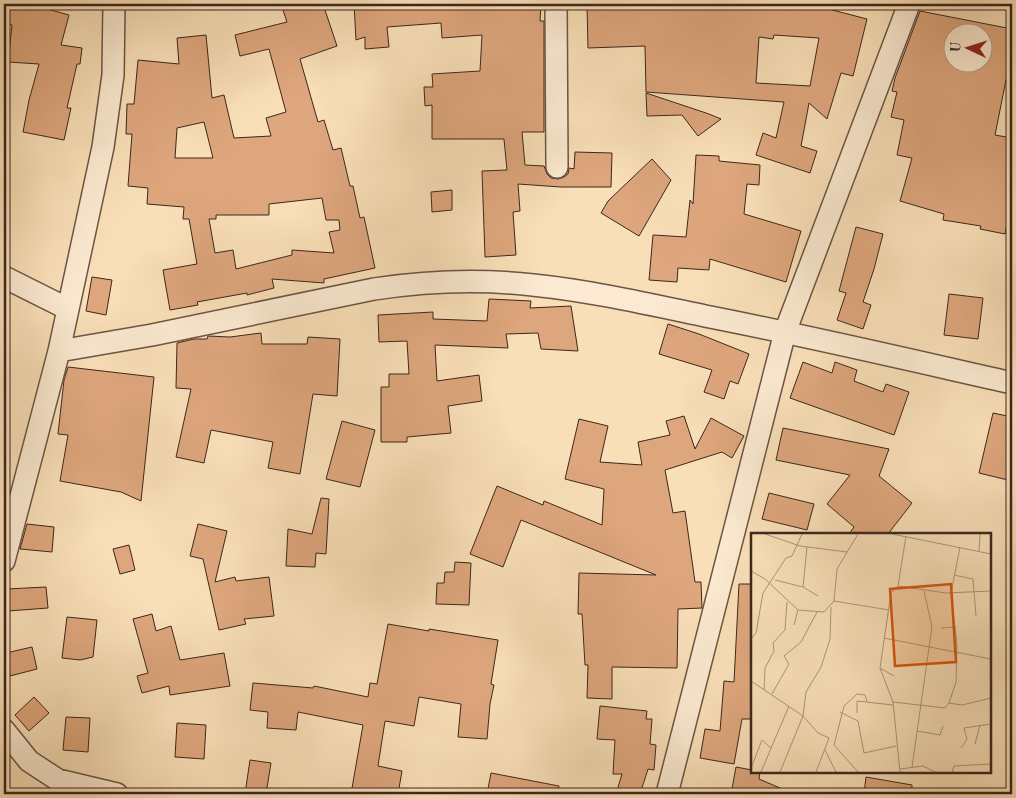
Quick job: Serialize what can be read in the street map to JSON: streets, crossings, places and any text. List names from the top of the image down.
{
  "north": "left"
}
